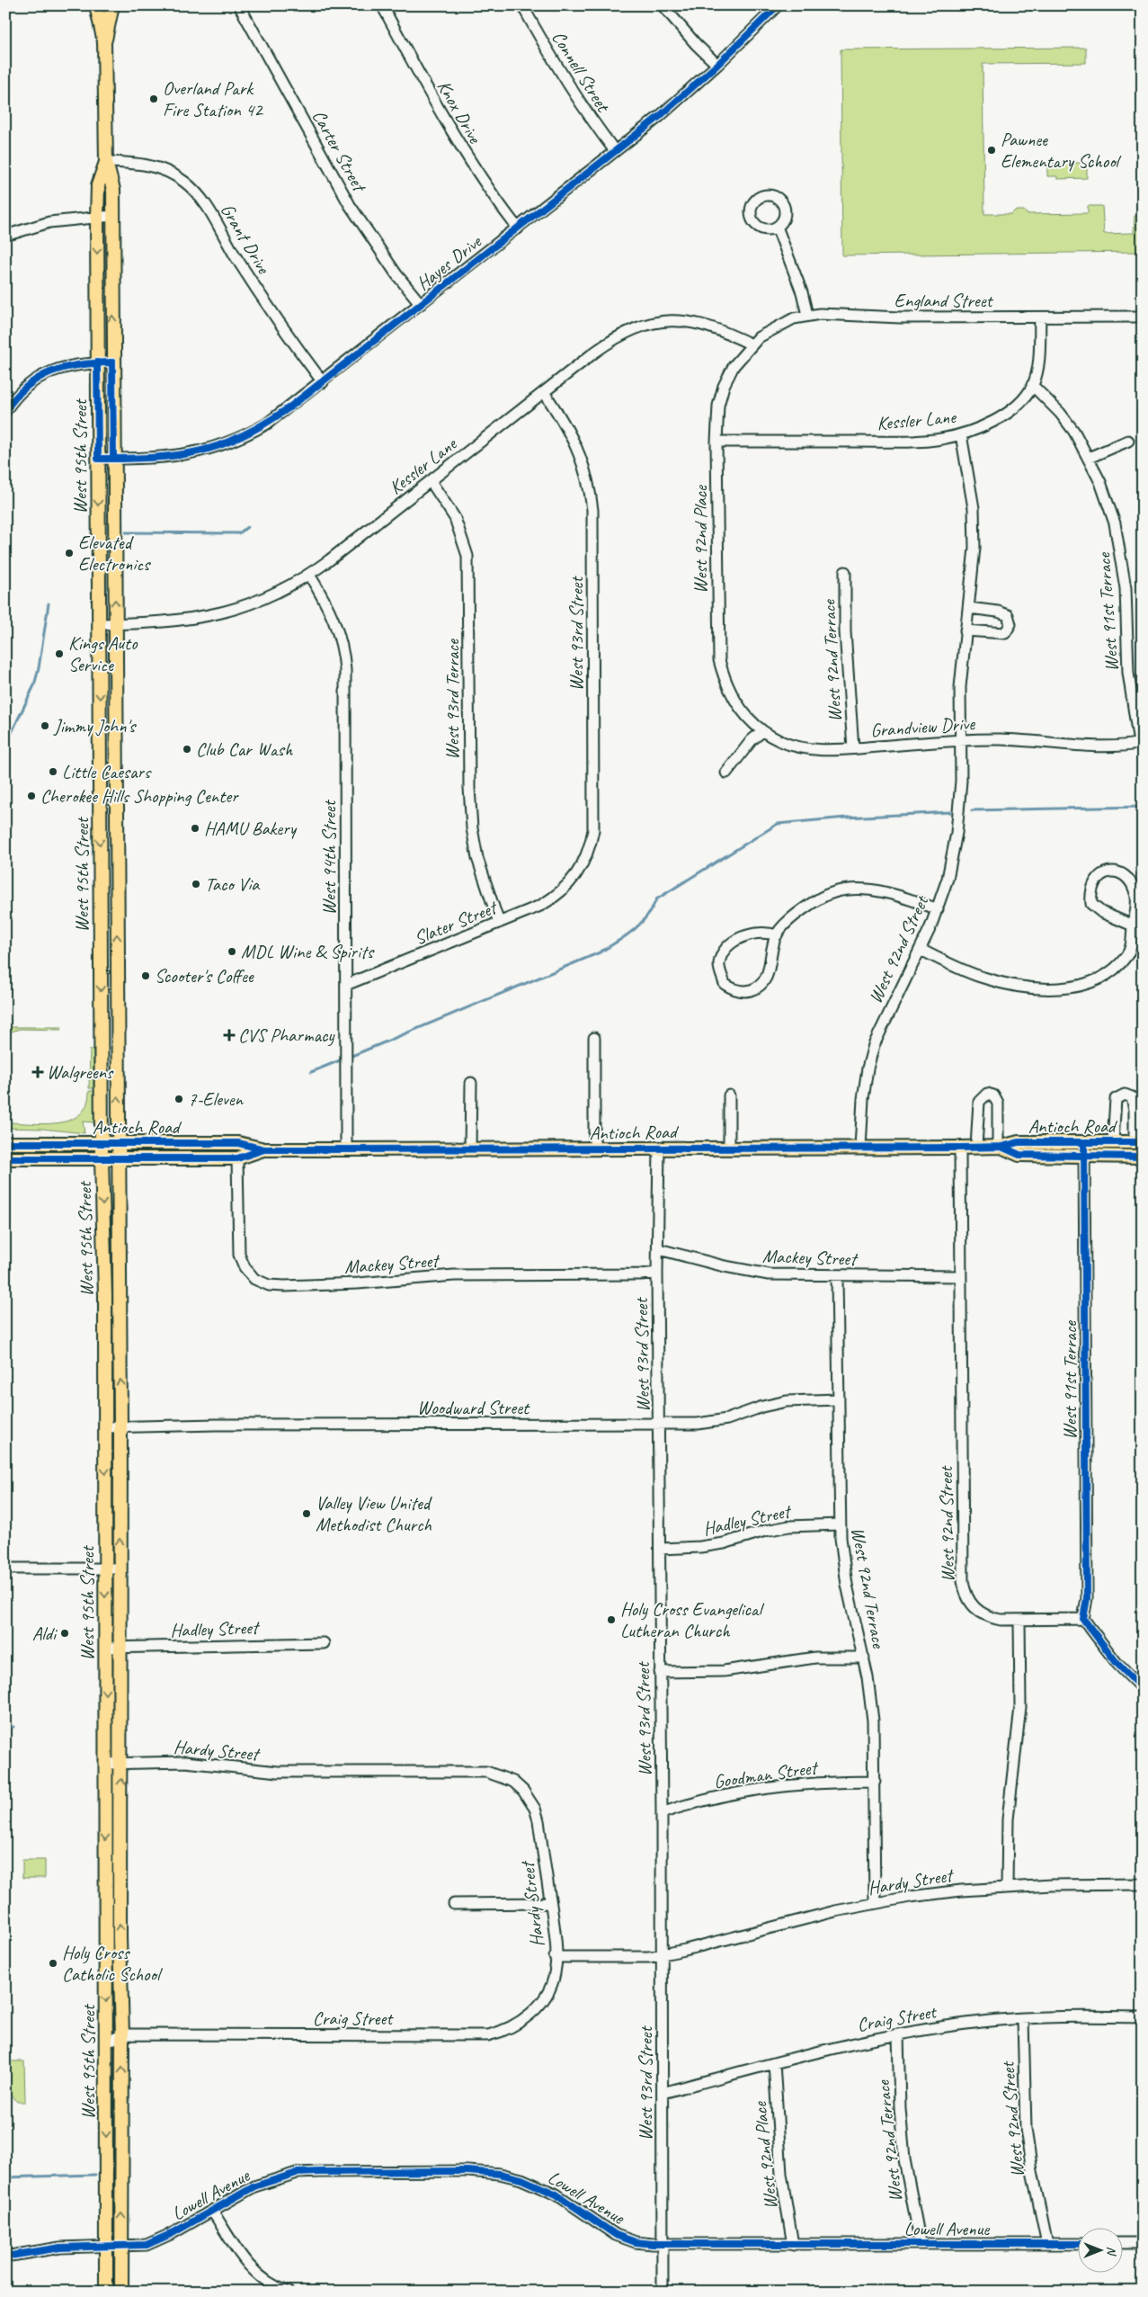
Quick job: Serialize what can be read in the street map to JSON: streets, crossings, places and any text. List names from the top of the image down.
{
  "streets": {
    "main road": ["West 95th Street", "Antioch Road"],
    "street": [
      "Connell Street",
      "Knox Drive",
      "Carter Street",
      "Grant Drive",
      "Hayes Drive",
      "England Street",
      "Kessler Lane",
      "West 92nd Place",
      "West 91st Terrace",
      "West 93rd Street",
      "West 92nd Terrace",
      "West 93rd Terrace",
      "Grandview Drive",
      "West 94th Street",
      "Slater Street",
      "West 92nd Street",
      "Mackey Street",
      "Woodward Street",
      "Hadley Street",
      "Hardy Street",
      "Goodman Street",
      "Craig Street",
      "Lowell Avenue"
    ]
  },
  "crossings": [
    ["Connell Street", "Hayes Drive"],
    ["Knox Drive", "Hayes Drive"],
    ["Carter Street", "Hayes Drive"],
    ["Grant Drive", "Hayes Drive"],
    ["Grant Drive", "West 95th Street"],
    ["Hayes Drive", "West 95th Street"],
    ["England Street", "Kessler Lane"],
    ["England Street", "West 92nd Place"],
    ["Kessler Lane", "West 95th Street"],
    ["Kessler Lane", "West 92nd Place"],
    ["Kessler Lane", "West 91st Terrace"],
    ["Kessler Lane", "West 93rd Street"],
    ["Kessler Lane", "West 93rd Terrace"],
    ["Kessler Lane", "West 94th Street"],
    ["Kessler Lane", "West 92nd Street"],
    ["West 95th Street", "Antioch Road"],
    ["West 95th Street", "Woodward Street"],
    ["West 95th Street", "Hadley Street"],
    ["West 95th Street", "Hardy Street"],
    ["West 95th Street", "Craig Street"],
    ["West 95th Street", "Lowell Avenue"],
    ["West 92nd Place", "Grandview Drive"],
    ["West 92nd Place", "Craig Street"],
    ["West 92nd Place", "Lowell Avenue"],
    ["West 91st Terrace", "Grandview Drive"],
    ["West 91st Terrace", "West 92nd Street"],
    ["West 91st Terrace", "Antioch Road"],
    ["West 93rd Street", "Slater Street"],
    ["West 93rd Street", "Antioch Road"],
    ["West 93rd Street", "Mackey Street"],
    ["West 93rd Street", "Woodward Street"],
    ["West 93rd Street", "Hadley Street"],
    ["West 93rd Street", "Hardy Street"],
    ["West 93rd Street", "Goodman Street"],
    ["West 93rd Street", "Craig Street"],
    ["West 93rd Street", "Lowell Avenue"],
    ["West 92nd Terrace", "Grandview Drive"],
    ["West 92nd Terrace", "Mackey Street"],
    ["West 92nd Terrace", "Woodward Street"],
    ["West 92nd Terrace", "Hadley Street"],
    ["West 92nd Terrace", "Hardy Street"],
    ["West 92nd Terrace", "Goodman Street"],
    ["West 92nd Terrace", "Craig Street"],
    ["West 92nd Terrace", "Lowell Avenue"],
    ["West 93rd Terrace", "Slater Street"],
    ["Grandview Drive", "West 92nd Street"],
    ["West 94th Street", "Slater Street"],
    ["West 94th Street", "Antioch Road"],
    ["West 92nd Street", "Antioch Road"],
    ["West 92nd Street", "Mackey Street"],
    ["West 92nd Street", "Craig Street"],
    ["West 92nd Street", "Lowell Avenue"],
    ["Antioch Road", "Mackey Street"],
    ["Hardy Street", "Craig Street"]
  ],
  "places": {
    "other": [
      "Overland Park Fire Station 42",
      "Pawnee Elementary School",
      "Elevated Electronics",
      "Kings Auto Service",
      "Jimmy John's",
      "Club Car Wash",
      "Little Caesars",
      "Cherokee Hills Shopping Center",
      "HAMU Bakery",
      "Taco Via",
      "MDL Wine & Spirits",
      "Scooter's Coffee",
      "7-Eleven",
      "Valley View United Methodist Church",
      "Holy Cross Evangelical Lutheran Church",
      "Aldi",
      "Holy Cross Catholic School"
    ],
    "health": ["CVS Pharmacy", "Walgreens"]
  },
  "north": "right"
}
